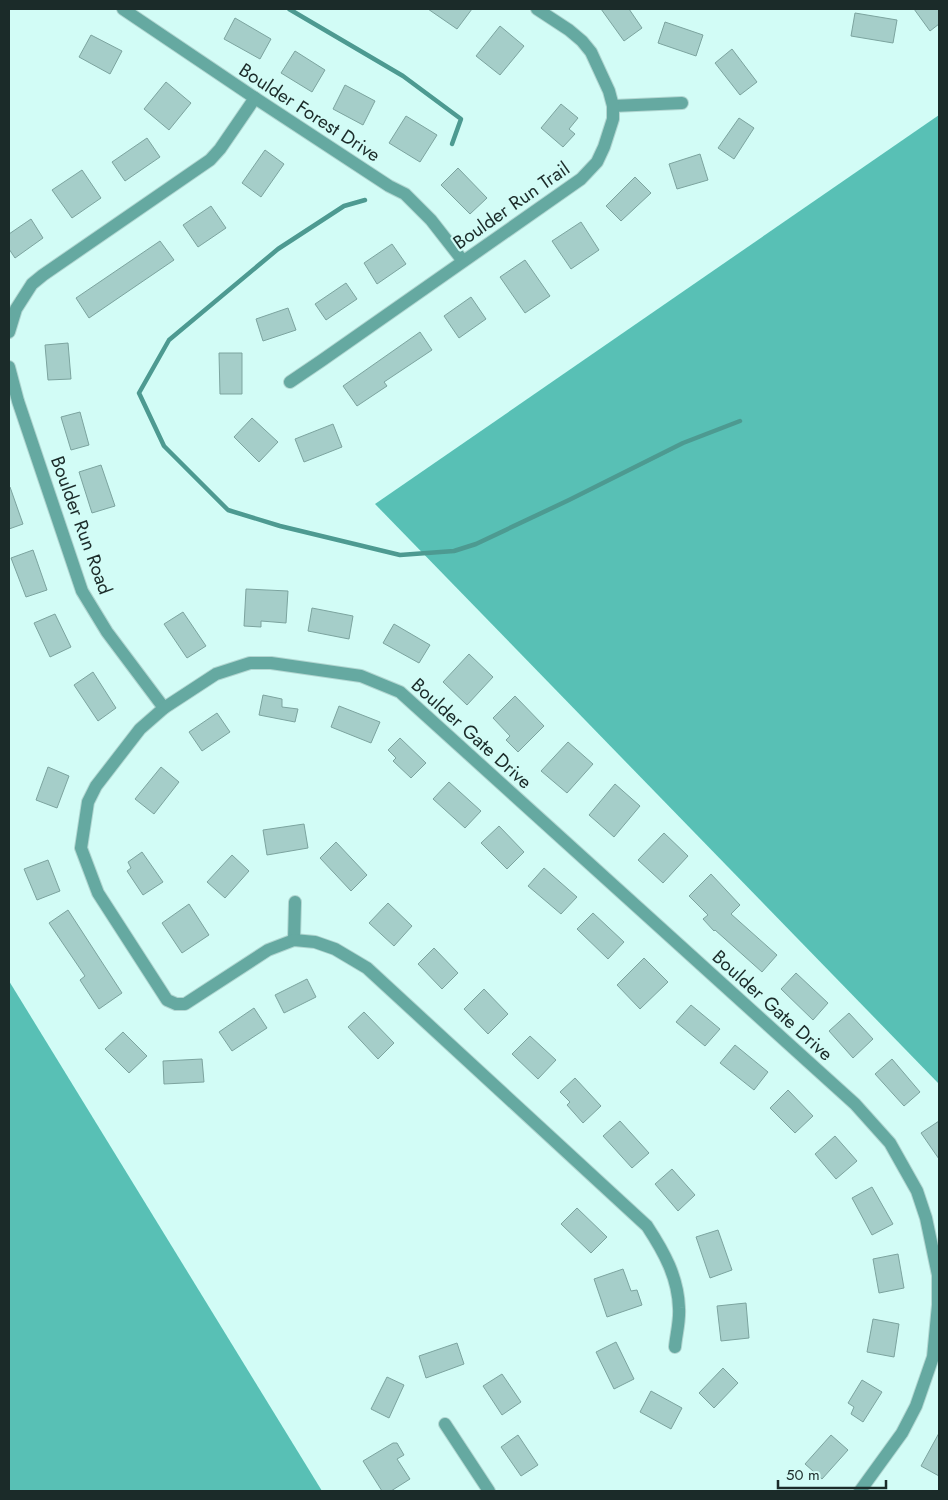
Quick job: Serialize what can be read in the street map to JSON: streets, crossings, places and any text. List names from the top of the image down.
{
  "streets": {
    "street": [
      "Boulder Forest Drive",
      "Boulder Run Trail",
      "Boulder Run Road",
      "Boulder Gate Drive"
    ]
  },
  "crossings": [
    ["Boulder Forest Drive", "Boulder Run Trail"],
    ["Boulder Run Road", "Boulder Gate Drive"]
  ],
  "scale_bar": "50 m"
}
